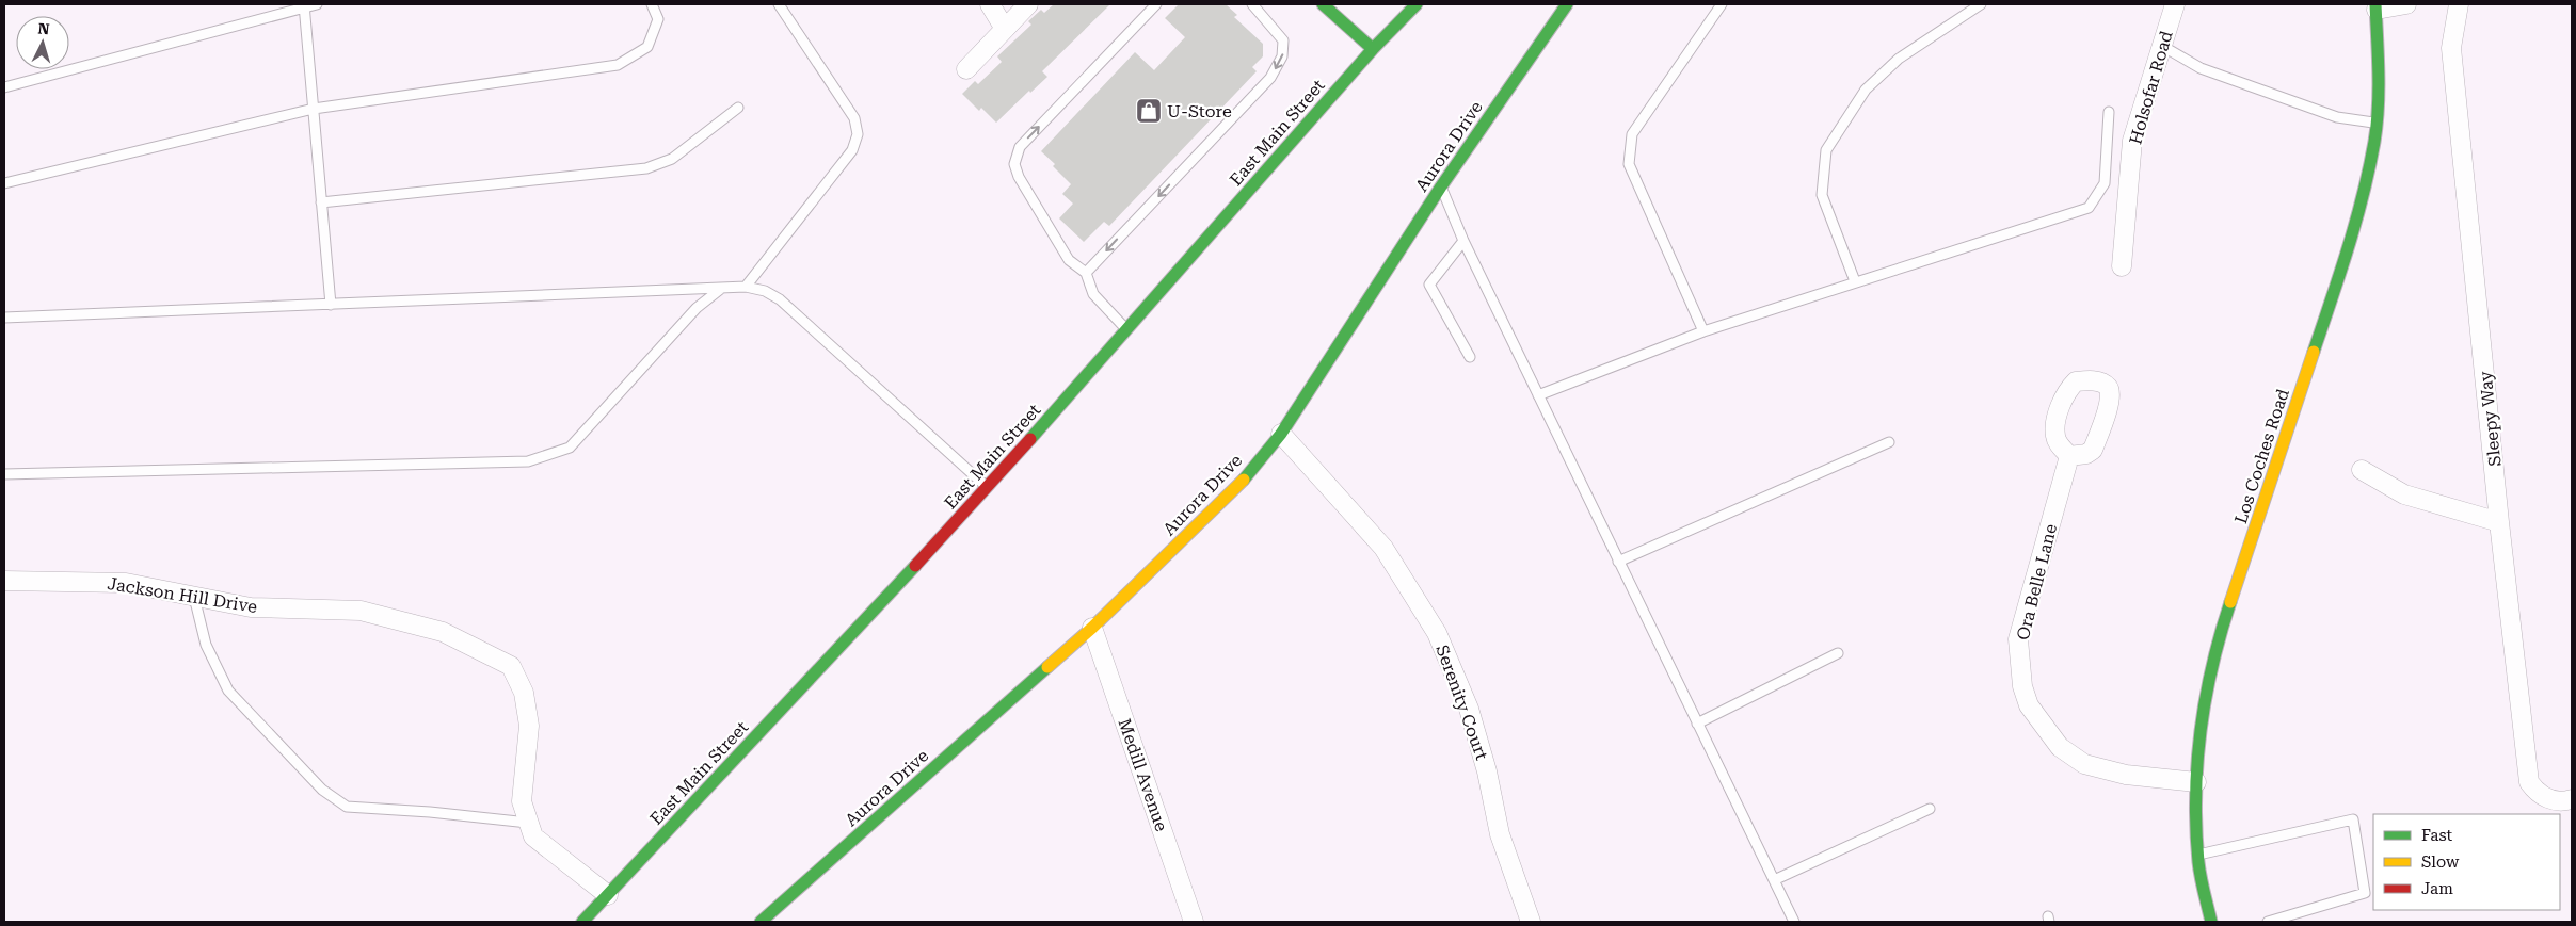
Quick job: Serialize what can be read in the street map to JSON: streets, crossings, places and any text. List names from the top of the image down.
{
  "streets": {
    "main road": ["East Main Street", "Aurora Drive", "Los Coches Road"],
    "street": [
      "Holsofar Road",
      "Sleepy Way",
      "Ora Belle Lane",
      "Jackson Hill Drive",
      "Serenity Court",
      "Medill Avenue"
    ]
  },
  "crossings": [
    ["East Main Street", "Jackson Hill Drive"],
    ["Aurora Drive", "Serenity Court"],
    ["Aurora Drive", "Medill Avenue"],
    ["Los Coches Road", "Ora Belle Lane"]
  ],
  "places": {
    "shop": ["U-Store"]
  },
  "legend": ["Fast", "Slow", "Jam"],
  "north": "top"
}
